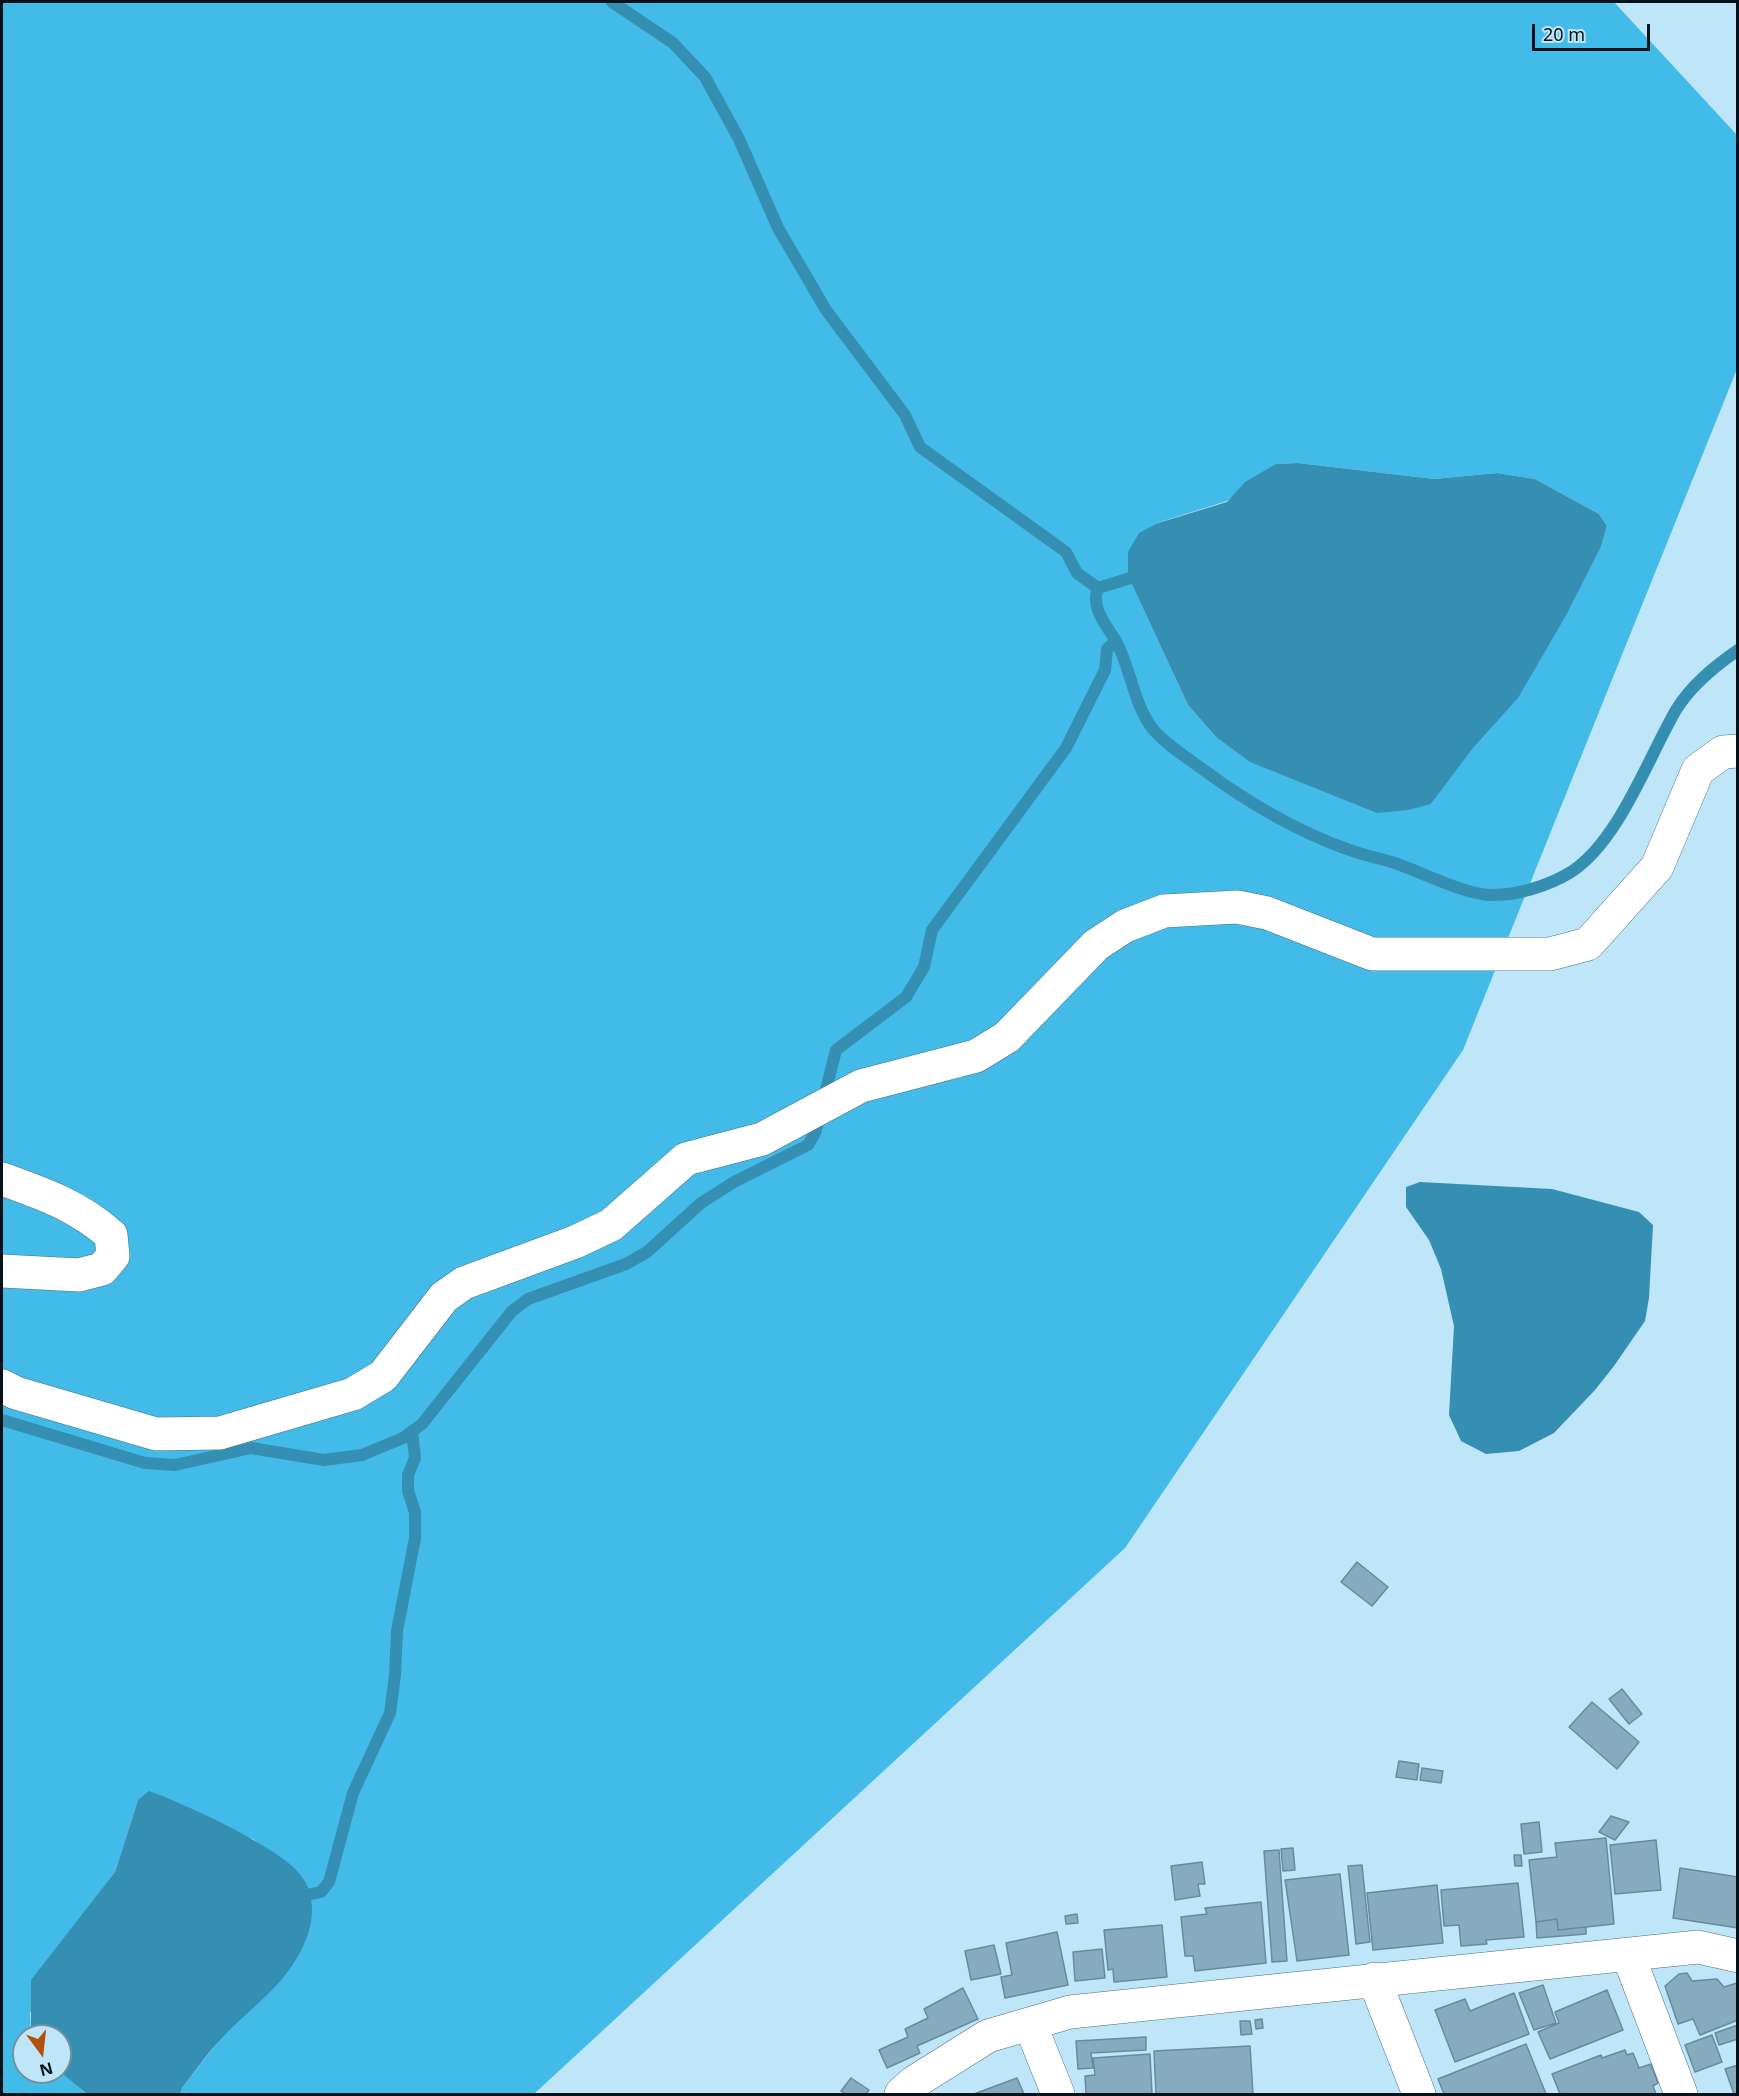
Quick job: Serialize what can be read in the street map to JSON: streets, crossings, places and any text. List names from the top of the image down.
{
  "scale_bar": "20 m",
  "north": "bottom"
}
